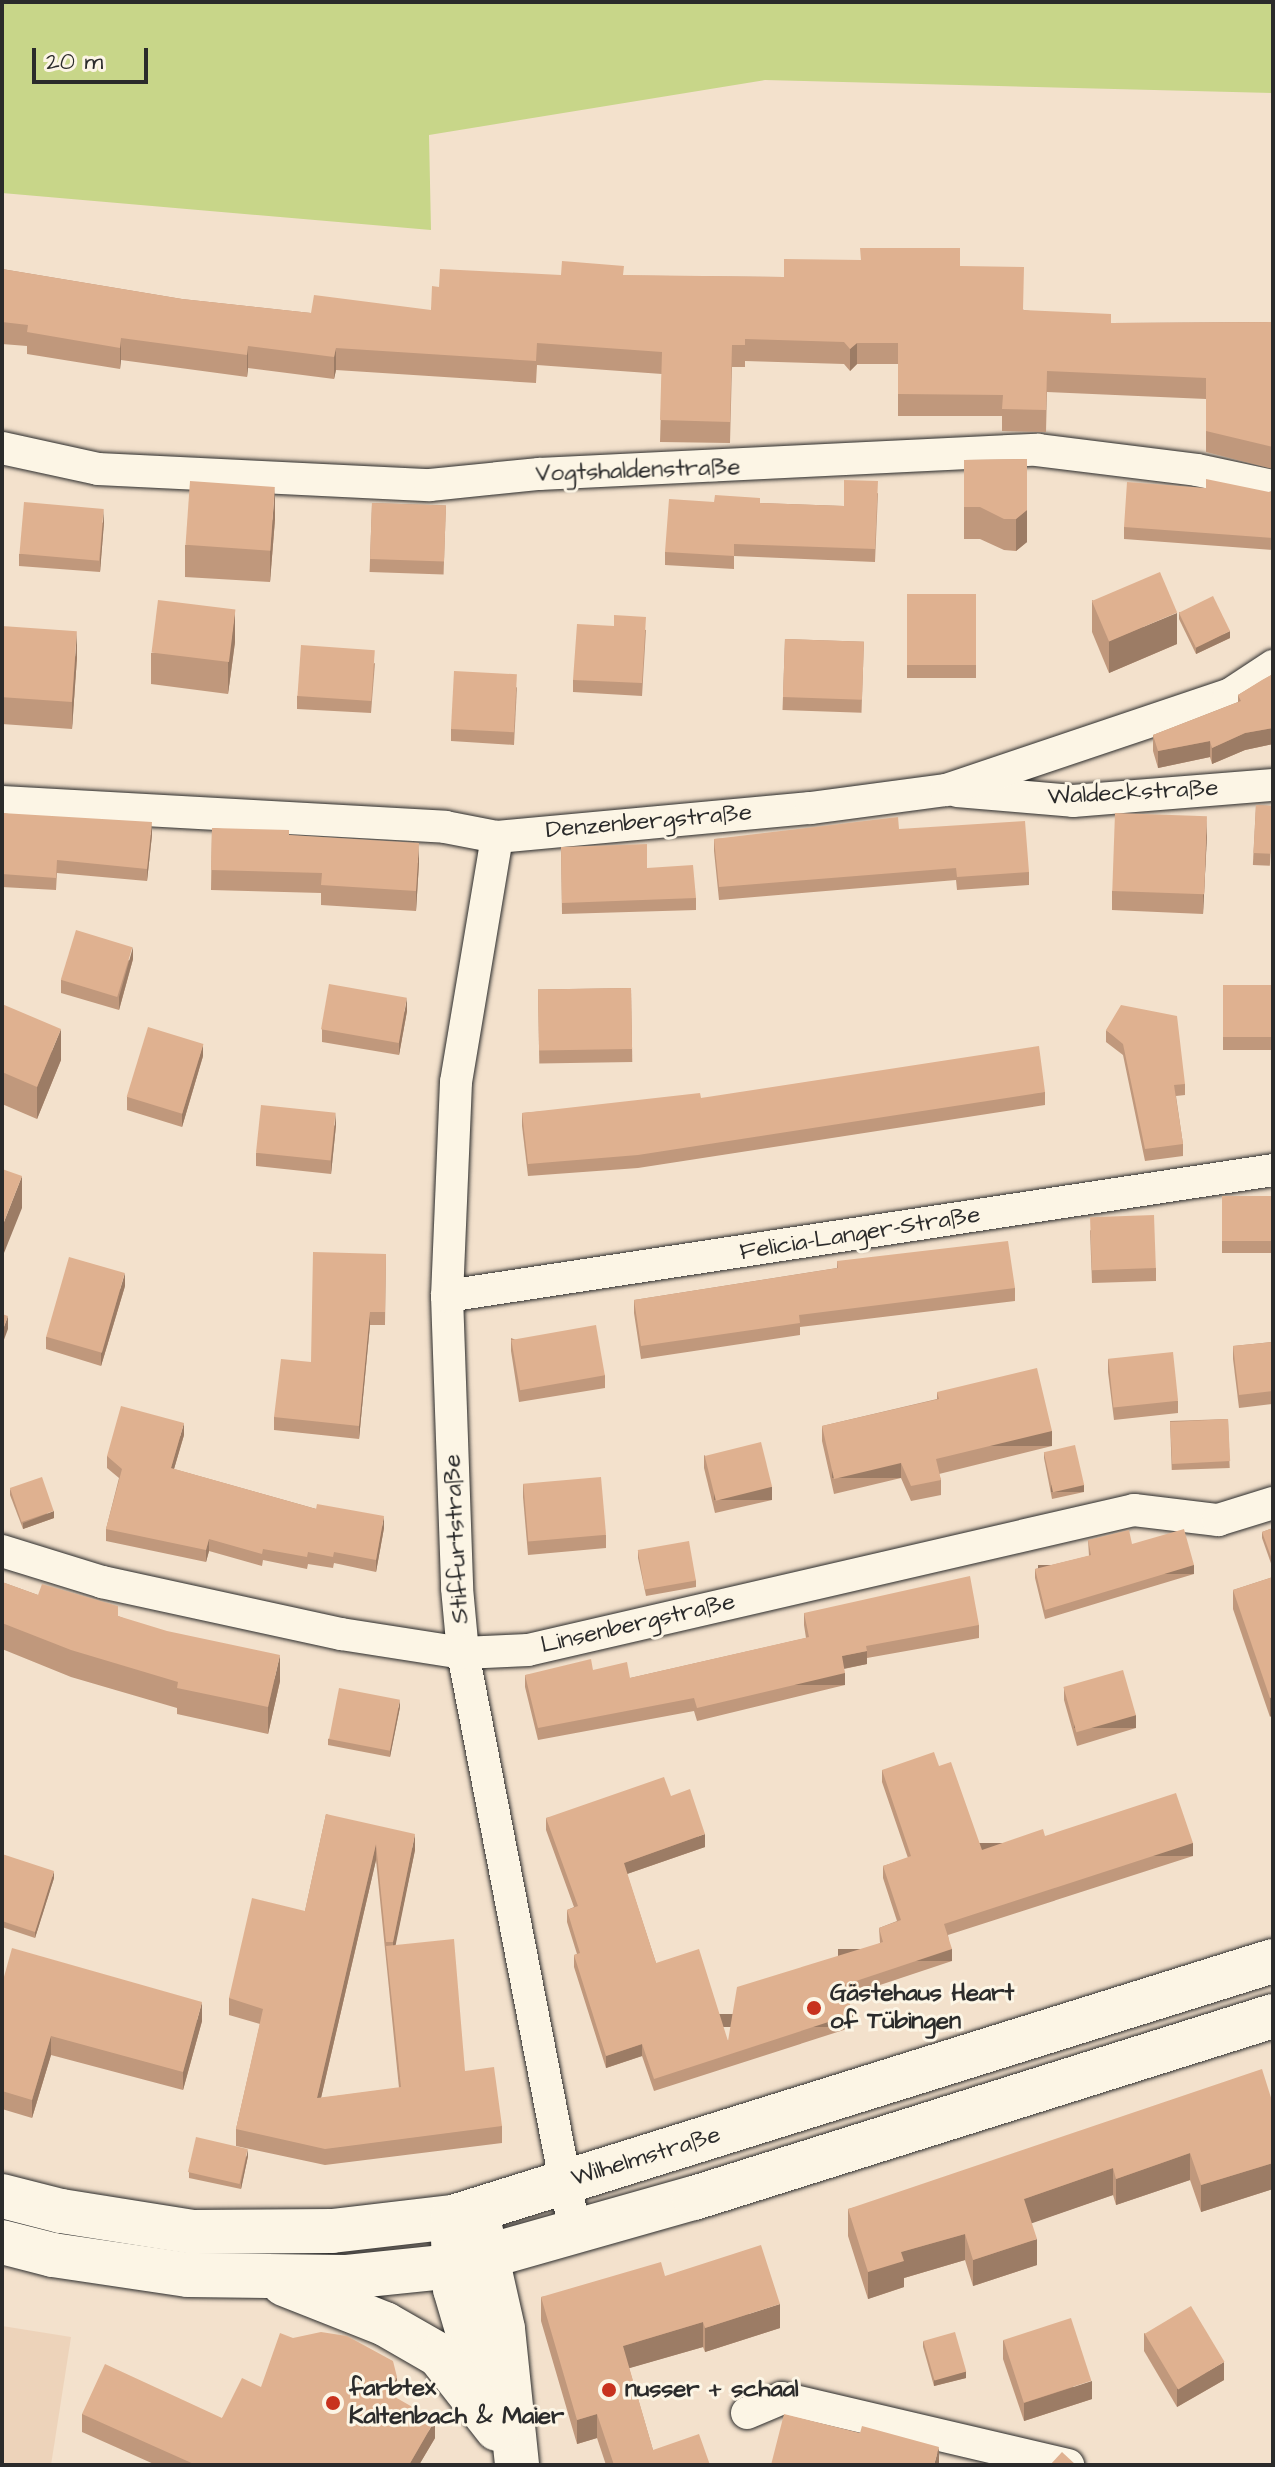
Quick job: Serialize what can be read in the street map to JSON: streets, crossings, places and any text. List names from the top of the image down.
{
  "streets": {
    "main road": ["Wilhelmstraße"],
    "street": [
      "Vogtshaldenstraße",
      "Waldeckstraße",
      "Denzenbergstraße",
      "Felicia-Langer-Straße",
      "Stiffurtstraße",
      "Linsenbergstraße"
    ]
  },
  "crossings": [
    ["Waldeckstraße", "Denzenbergstraße"],
    ["Denzenbergstraße", "Stiffurtstraße"],
    ["Felicia-Langer-Straße", "Stiffurtstraße"],
    ["Stiffurtstraße", "Linsenbergstraße"],
    ["Stiffurtstraße", "Wilhelmstraße"]
  ],
  "places": ["Gästehaus Heart of Tübingen", "nusser + schaal", "farbtex Kaltenbach & Maier"],
  "scale_bar": "20 m"
}
